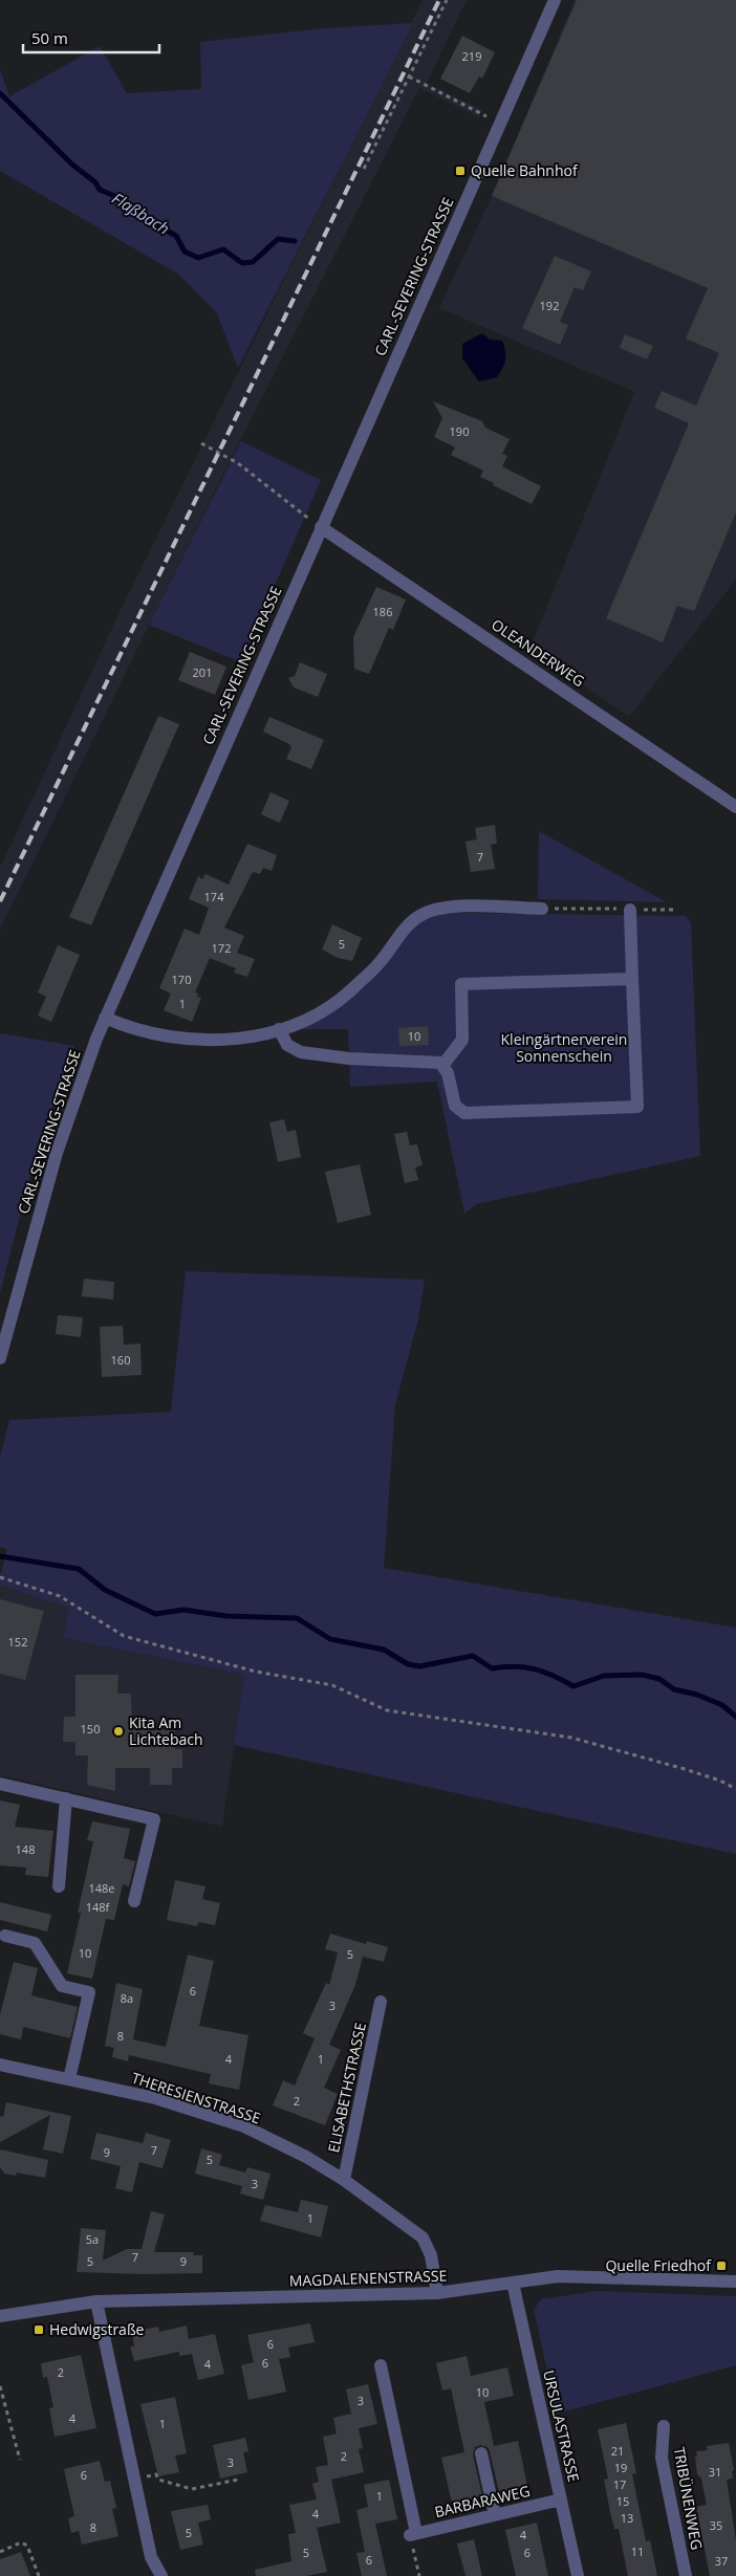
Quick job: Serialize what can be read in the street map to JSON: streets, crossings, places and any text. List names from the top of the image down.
{
  "streets": {
    "street": [
      "CARL-SEVERING-STRASSE",
      "OLEANDERWEG",
      "ELISABETHSTRASSE",
      "THERESIENSTRASSE",
      "MAGDALENENSTRASSE",
      "URSULASTRASSE",
      "TRIBÜNENWEG",
      "BARBARAWEG"
    ]
  },
  "crossings": [
    ["CARL-SEVERING-STRASSE", "OLEANDERWEG"],
    ["ELISABETHSTRASSE", "THERESIENSTRASSE"],
    ["THERESIENSTRASSE", "MAGDALENENSTRASSE"],
    ["MAGDALENENSTRASSE", "URSULASTRASSE"],
    ["URSULASTRASSE", "BARBARAWEG"]
  ],
  "water": ["Flaßbach"],
  "parks": ["Kleingärtnerverein Sonnenschein"],
  "places": {
    "transit": ["Quelle Bahnhof", "Quelle Friedhof", "Hedwigstraße"],
    "other": ["Kita Am Lichtebach"]
  },
  "house_numbers": [
    "219",
    "192",
    "190",
    "186",
    "201",
    "7",
    "174",
    "5",
    "172",
    "170",
    "1",
    "10",
    "160",
    "152",
    "150",
    "148",
    "148e",
    "148f",
    "10",
    "5",
    "6",
    "8a",
    "3",
    "8",
    "4",
    "1",
    "2",
    "7",
    "9",
    "5",
    "3",
    "1",
    "5a",
    "7",
    "5",
    "9",
    "6",
    "6",
    "4",
    "2",
    "10",
    "3",
    "4",
    "1",
    "21",
    "2",
    "3",
    "19",
    "31",
    "6",
    "17",
    "1",
    "15",
    "4",
    "13",
    "35",
    "8",
    "5",
    "4",
    "11",
    "5",
    "6",
    "6",
    "37"
  ],
  "scale_bar": "50 m"
}
